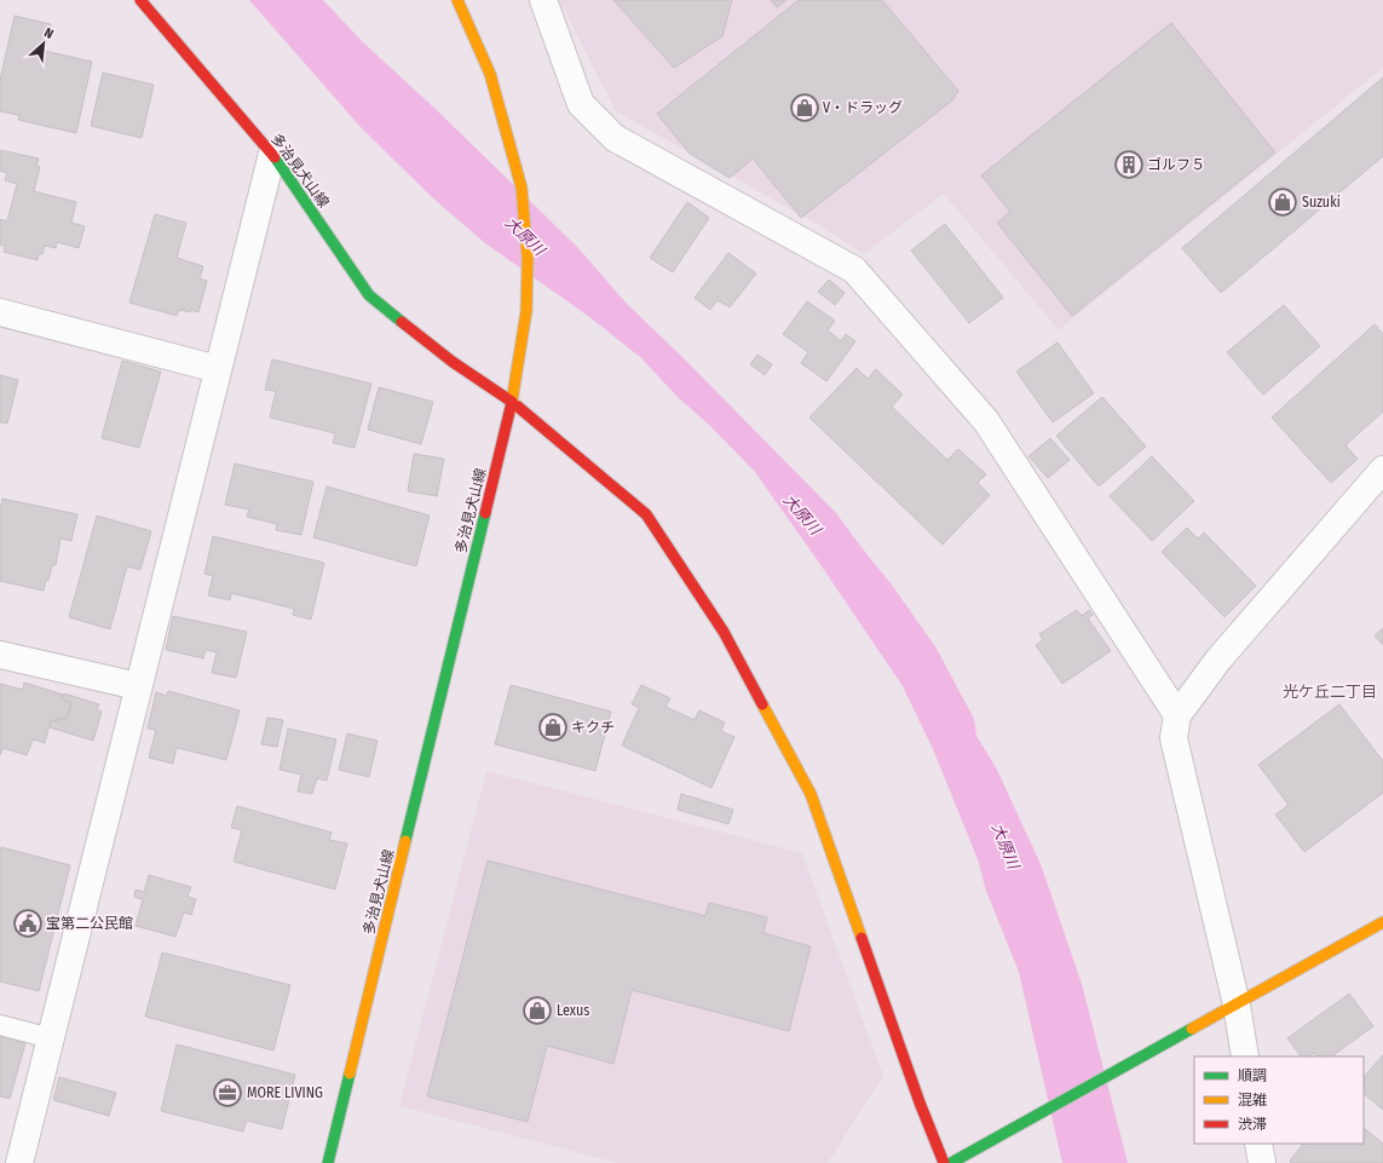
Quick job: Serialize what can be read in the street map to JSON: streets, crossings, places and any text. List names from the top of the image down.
{
  "streets": {
    "street": ["多治見犬山線"]
  },
  "districts": ["光ケ丘二丁目"],
  "water": ["大原川"],
  "places": {
    "shop": [
      "V・ドラッグ",
      "Suzuki",
      "キクチ",
      "Lexus"
    ],
    "building": ["ゴルフ５"],
    "public building": ["宝第二公民館"],
    "office": ["MORE LIVING"]
  },
  "legend": ["順調", "混雑", "渋滞"],
  "north": "top right"
}
